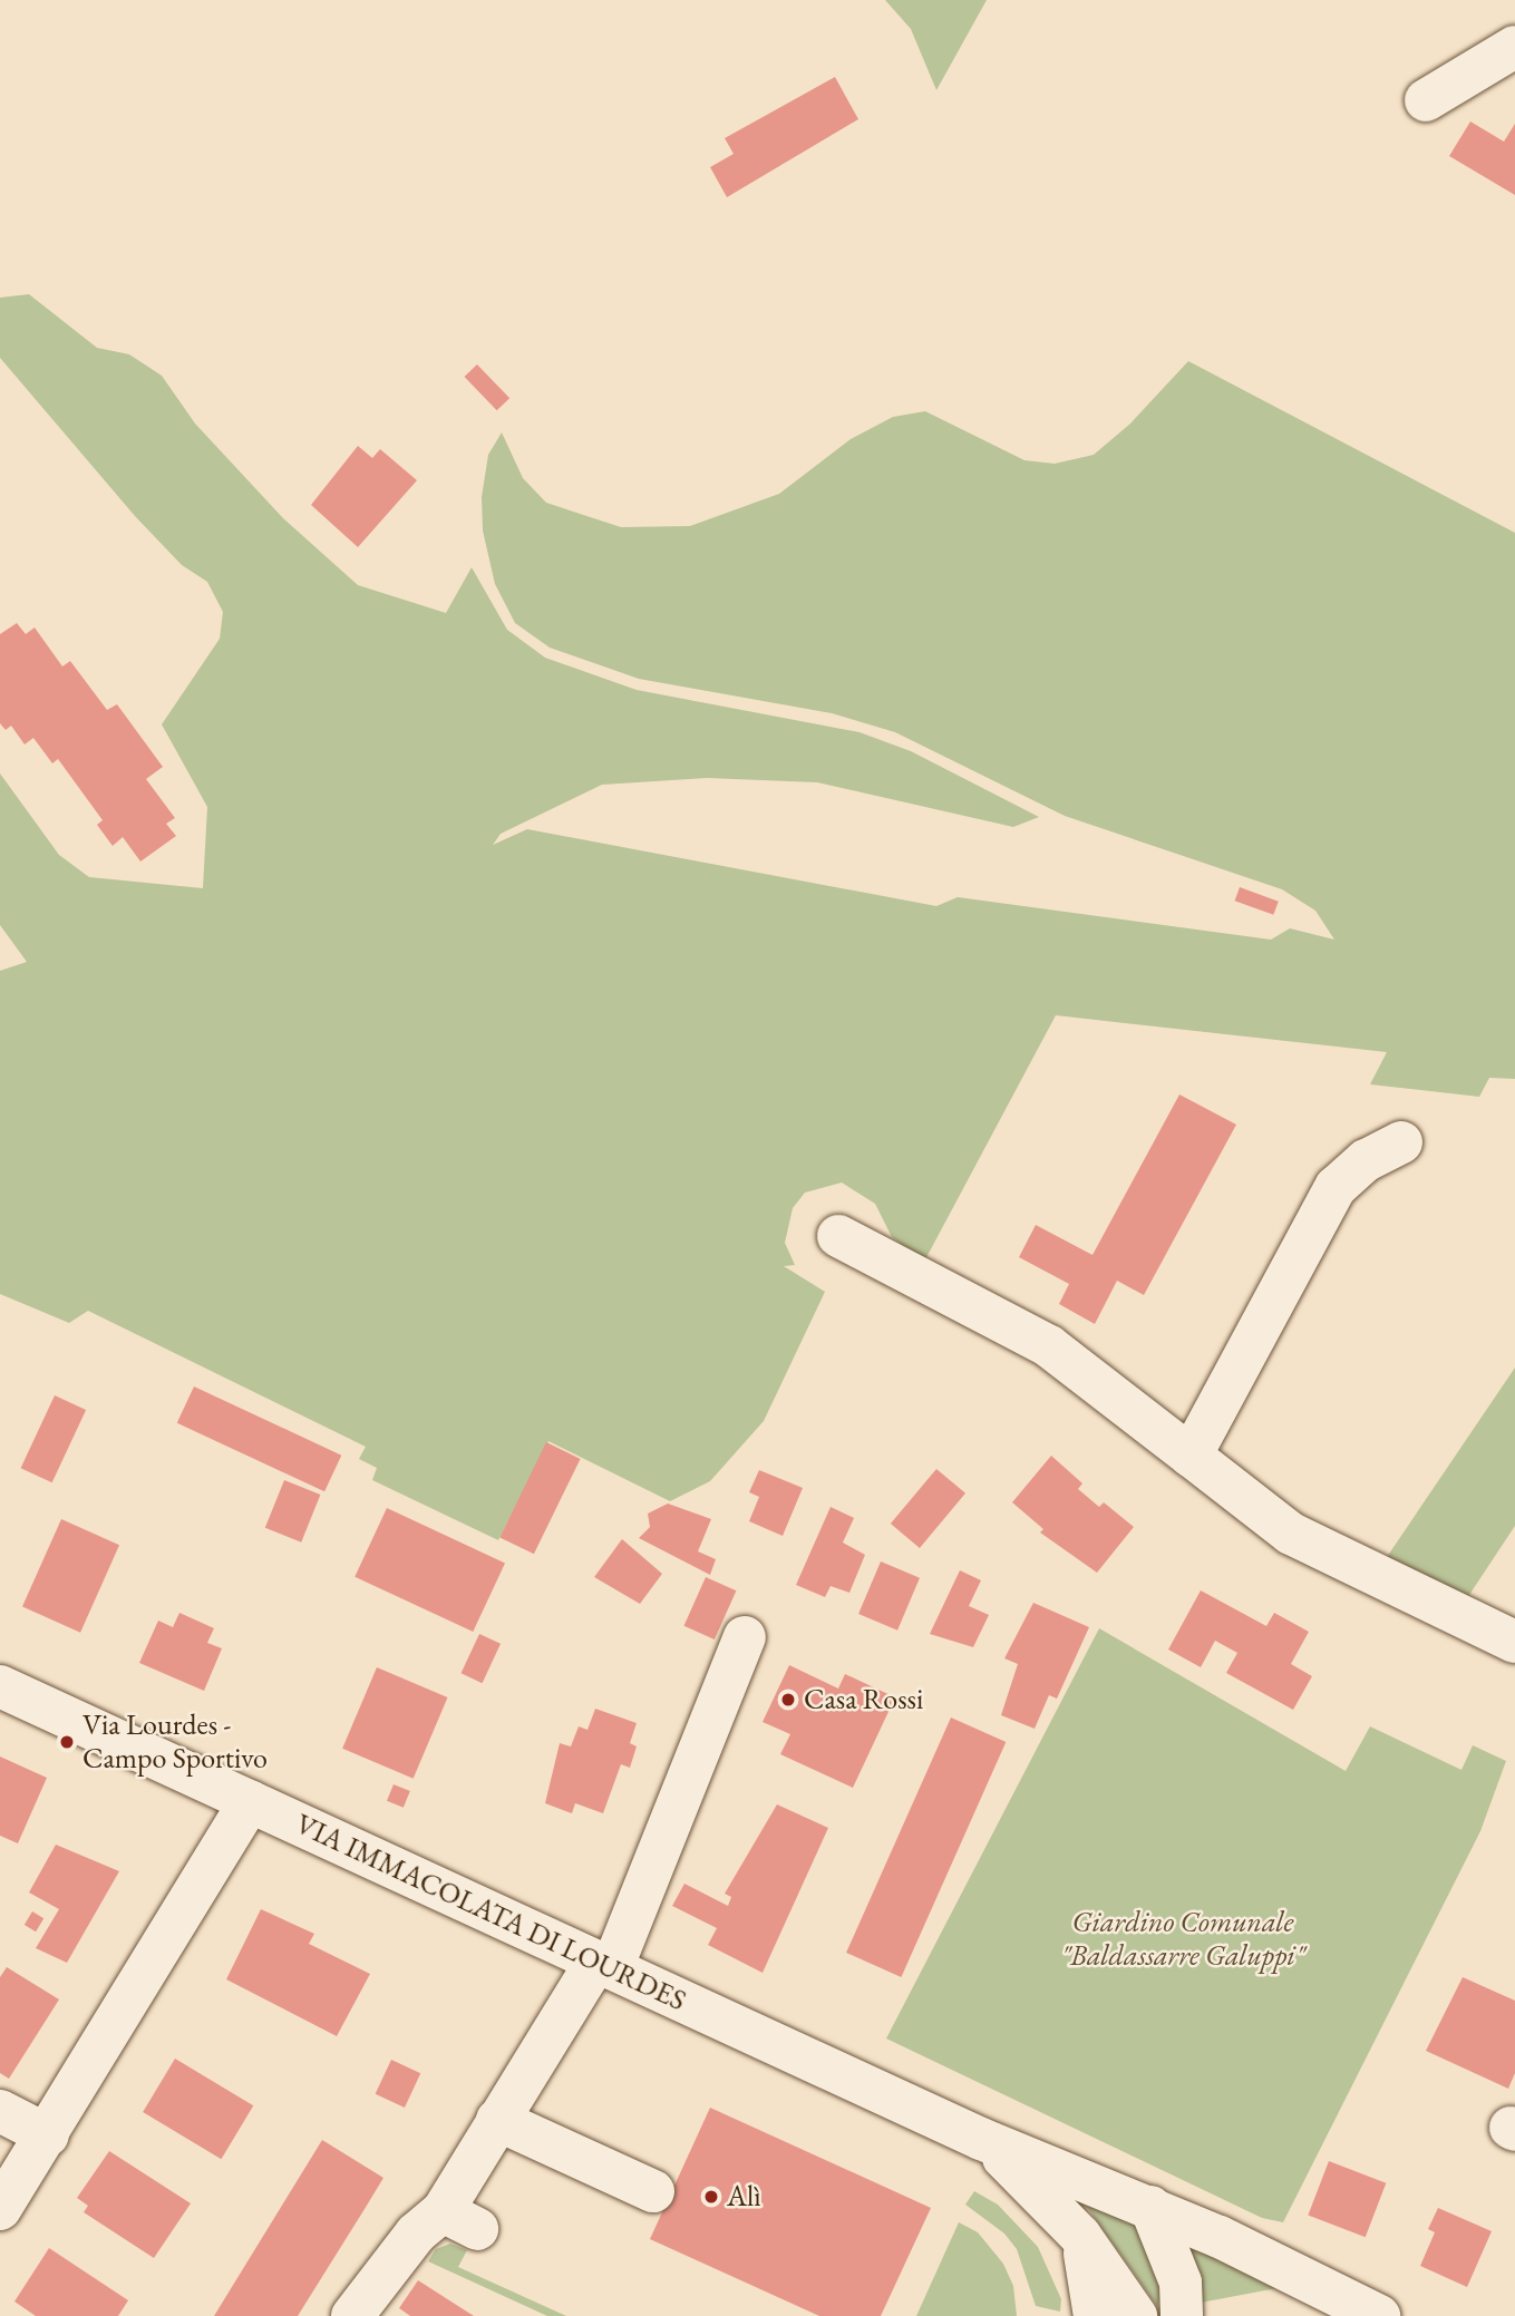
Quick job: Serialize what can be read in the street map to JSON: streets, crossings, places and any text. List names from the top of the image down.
{
  "streets": {
    "street": ["VIA IMMACOLATA DI LOURDES"]
  },
  "parks": ["Giardino Comunale \"Baldassarre Galuppi\""],
  "places": ["Casa Rossi", "Via Lourdes - Campo Sportivo", "Alì"]
}
